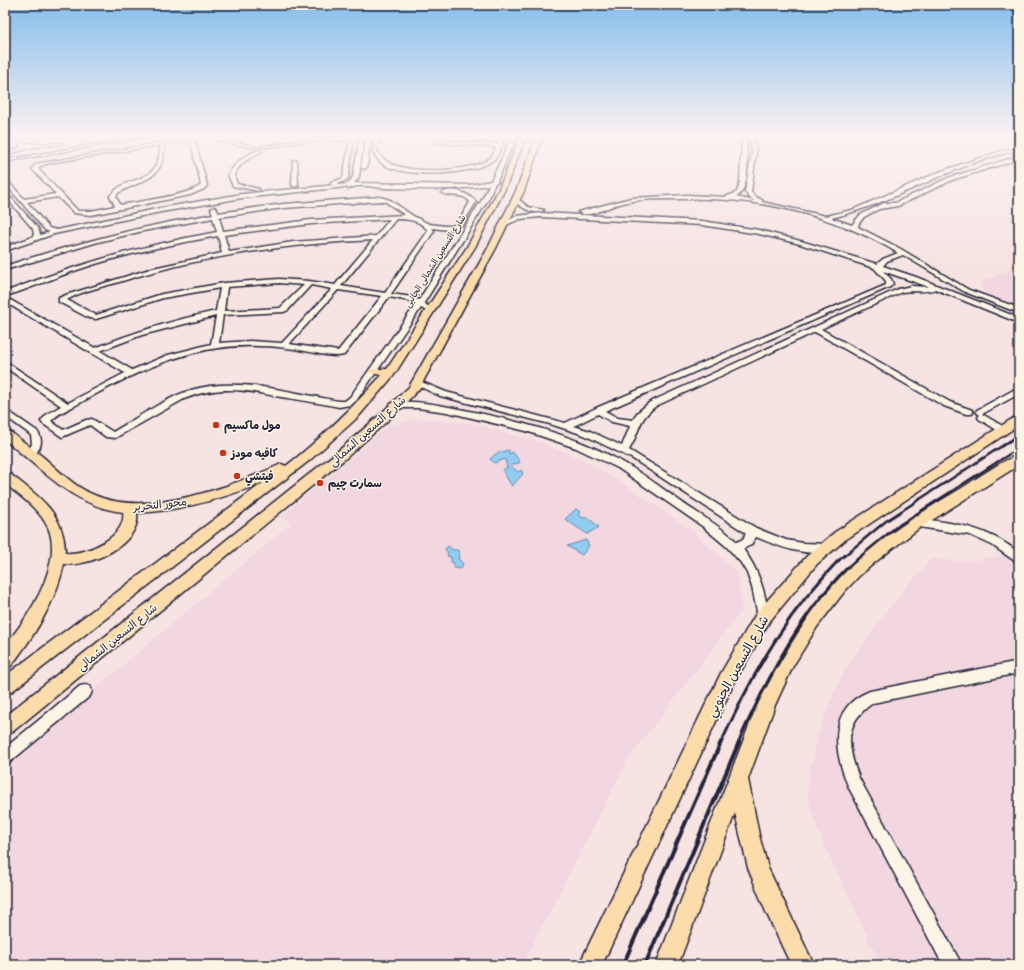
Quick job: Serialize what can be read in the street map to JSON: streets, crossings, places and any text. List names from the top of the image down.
{
  "streets": {
    "main road": ["شارع التسعين الشمالى", "محور التحرير", "شارع التسعين الجنوبي"],
    "street": ["شارع التسعين الشمالى الجانبى"]
  },
  "crossings": [
    ["شارع التسعين الشمالى", "محور التحرير"]
  ],
  "places": [
    "مول ماكسيم",
    "كافيه مودز",
    "فيتشي",
    "سمارت چيم"
  ]
}
